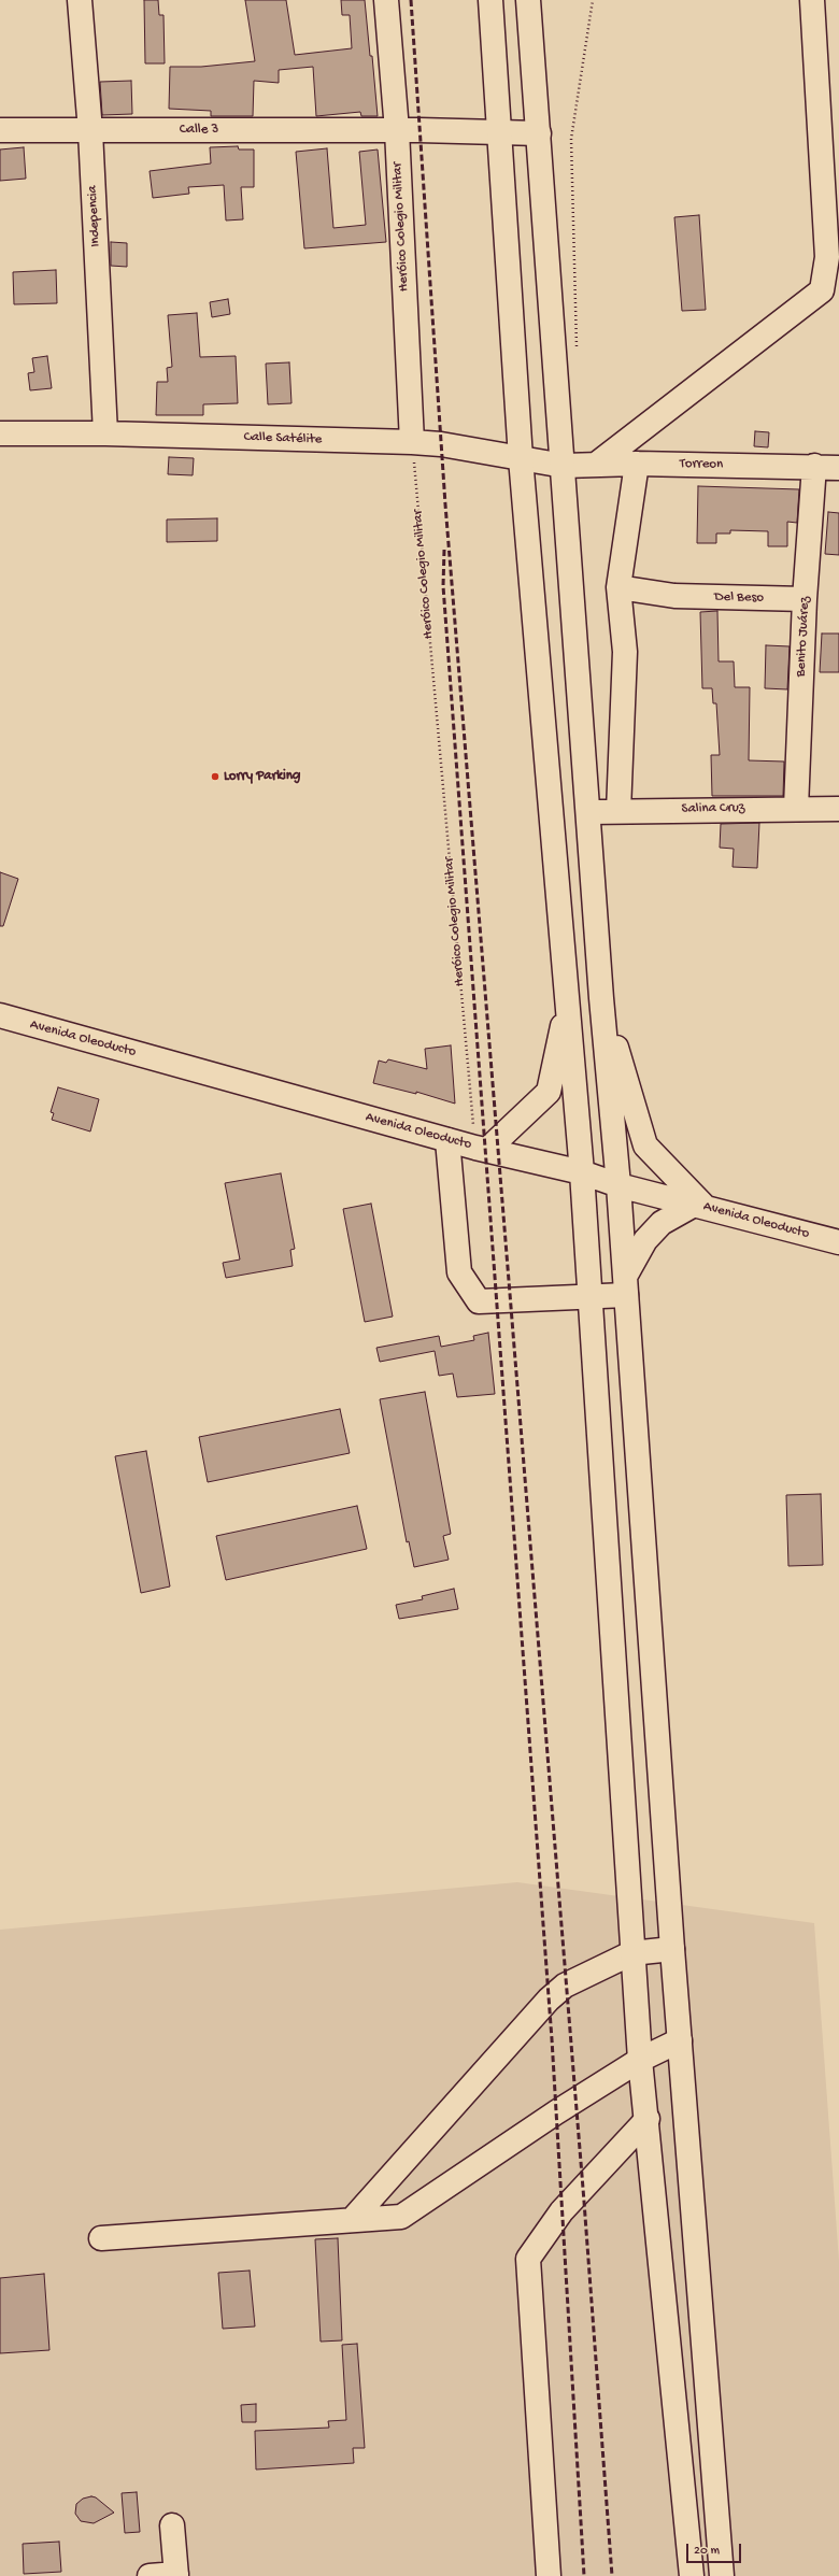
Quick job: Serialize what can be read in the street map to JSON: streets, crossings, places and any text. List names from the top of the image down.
{
  "streets": {
    "main road": [
      "Calle 3",
      "Indepencia",
      "Heróico Colegio Militar",
      "Calle Satélite",
      "Torreon",
      "Del Beso",
      "Benito Juárez",
      "Salina Cruz",
      "Avenida Oleoducto"
    ]
  },
  "crossings": [
    ["Calle 3", "Indepencia"],
    ["Calle 3", "Heróico Colegio Militar"],
    ["Indepencia", "Calle Satélite"],
    ["Heróico Colegio Militar", "Calle Satélite"],
    ["Heróico Colegio Militar", "Avenida Oleoducto"],
    ["Calle Satélite", "Torreon"],
    ["Torreon", "Benito Juárez"],
    ["Del Beso", "Benito Juárez"],
    ["Benito Juárez", "Salina Cruz"]
  ],
  "places": ["Lorry Parking"],
  "scale_bar": "20 m"
}
